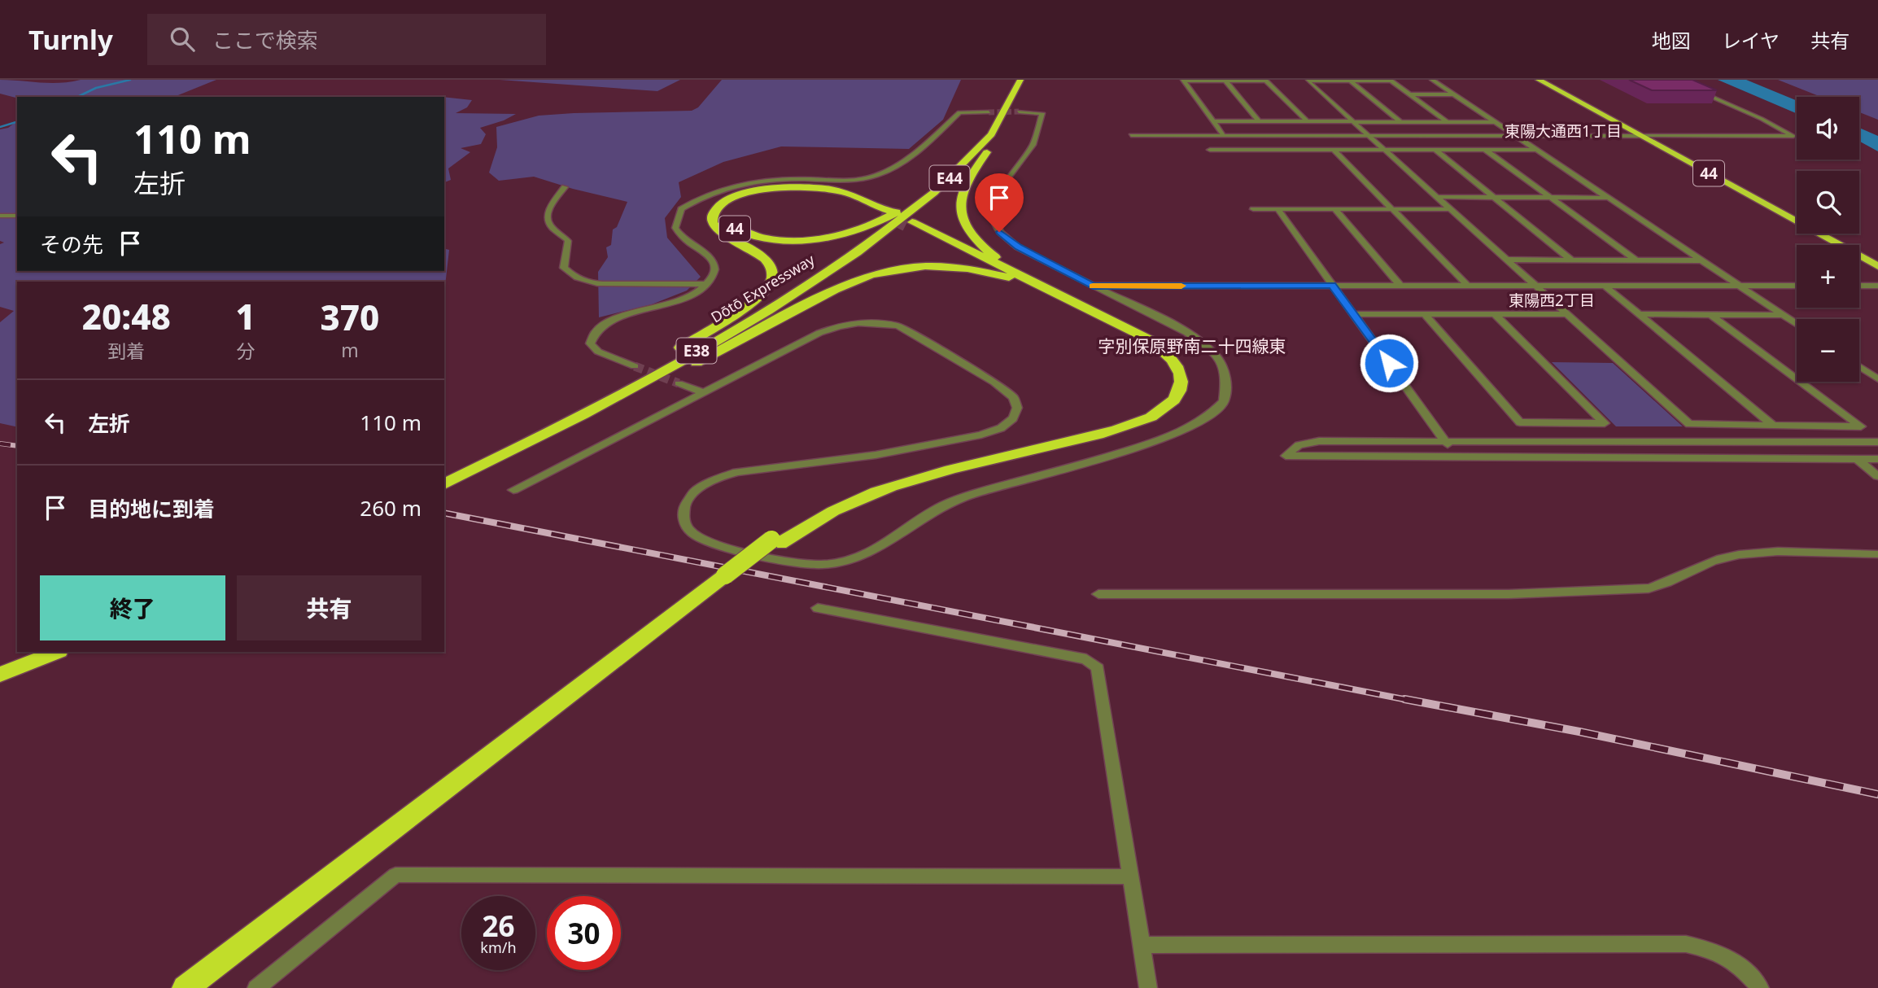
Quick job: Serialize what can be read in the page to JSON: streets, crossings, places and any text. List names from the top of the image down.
{
  "streets": {
    "highway": [
      "44",
      "E44",
      "Dōtō Expressway",
      "E38"
    ]
  },
  "crossings": [
    ["44", "Dōtō Expressway"]
  ],
  "districts": ["東陽大通西1丁目", "東陽西2丁目", "字別保原野南二十四線東"],
  "page": {
    "header": "Turnly",
    "search": "ここで検索",
    "nav": ["地図", "レイヤ", "共有"],
    "map_buttons": ["+", "−"],
    "turn": ["110 m", "左折"],
    "then": "その先",
    "eta": [
      "20:48",
      "到着",
      "1",
      "分",
      "370",
      "m"
    ],
    "list": [
      {
        "name": "左折",
        "value": "110 m"
      },
      {
        "name": "目的地に到着",
        "value": "260 m"
      }
    ],
    "buttons": ["終了", "共有"],
    "speed": "26 km/h",
    "limit": "30"
  }
}
